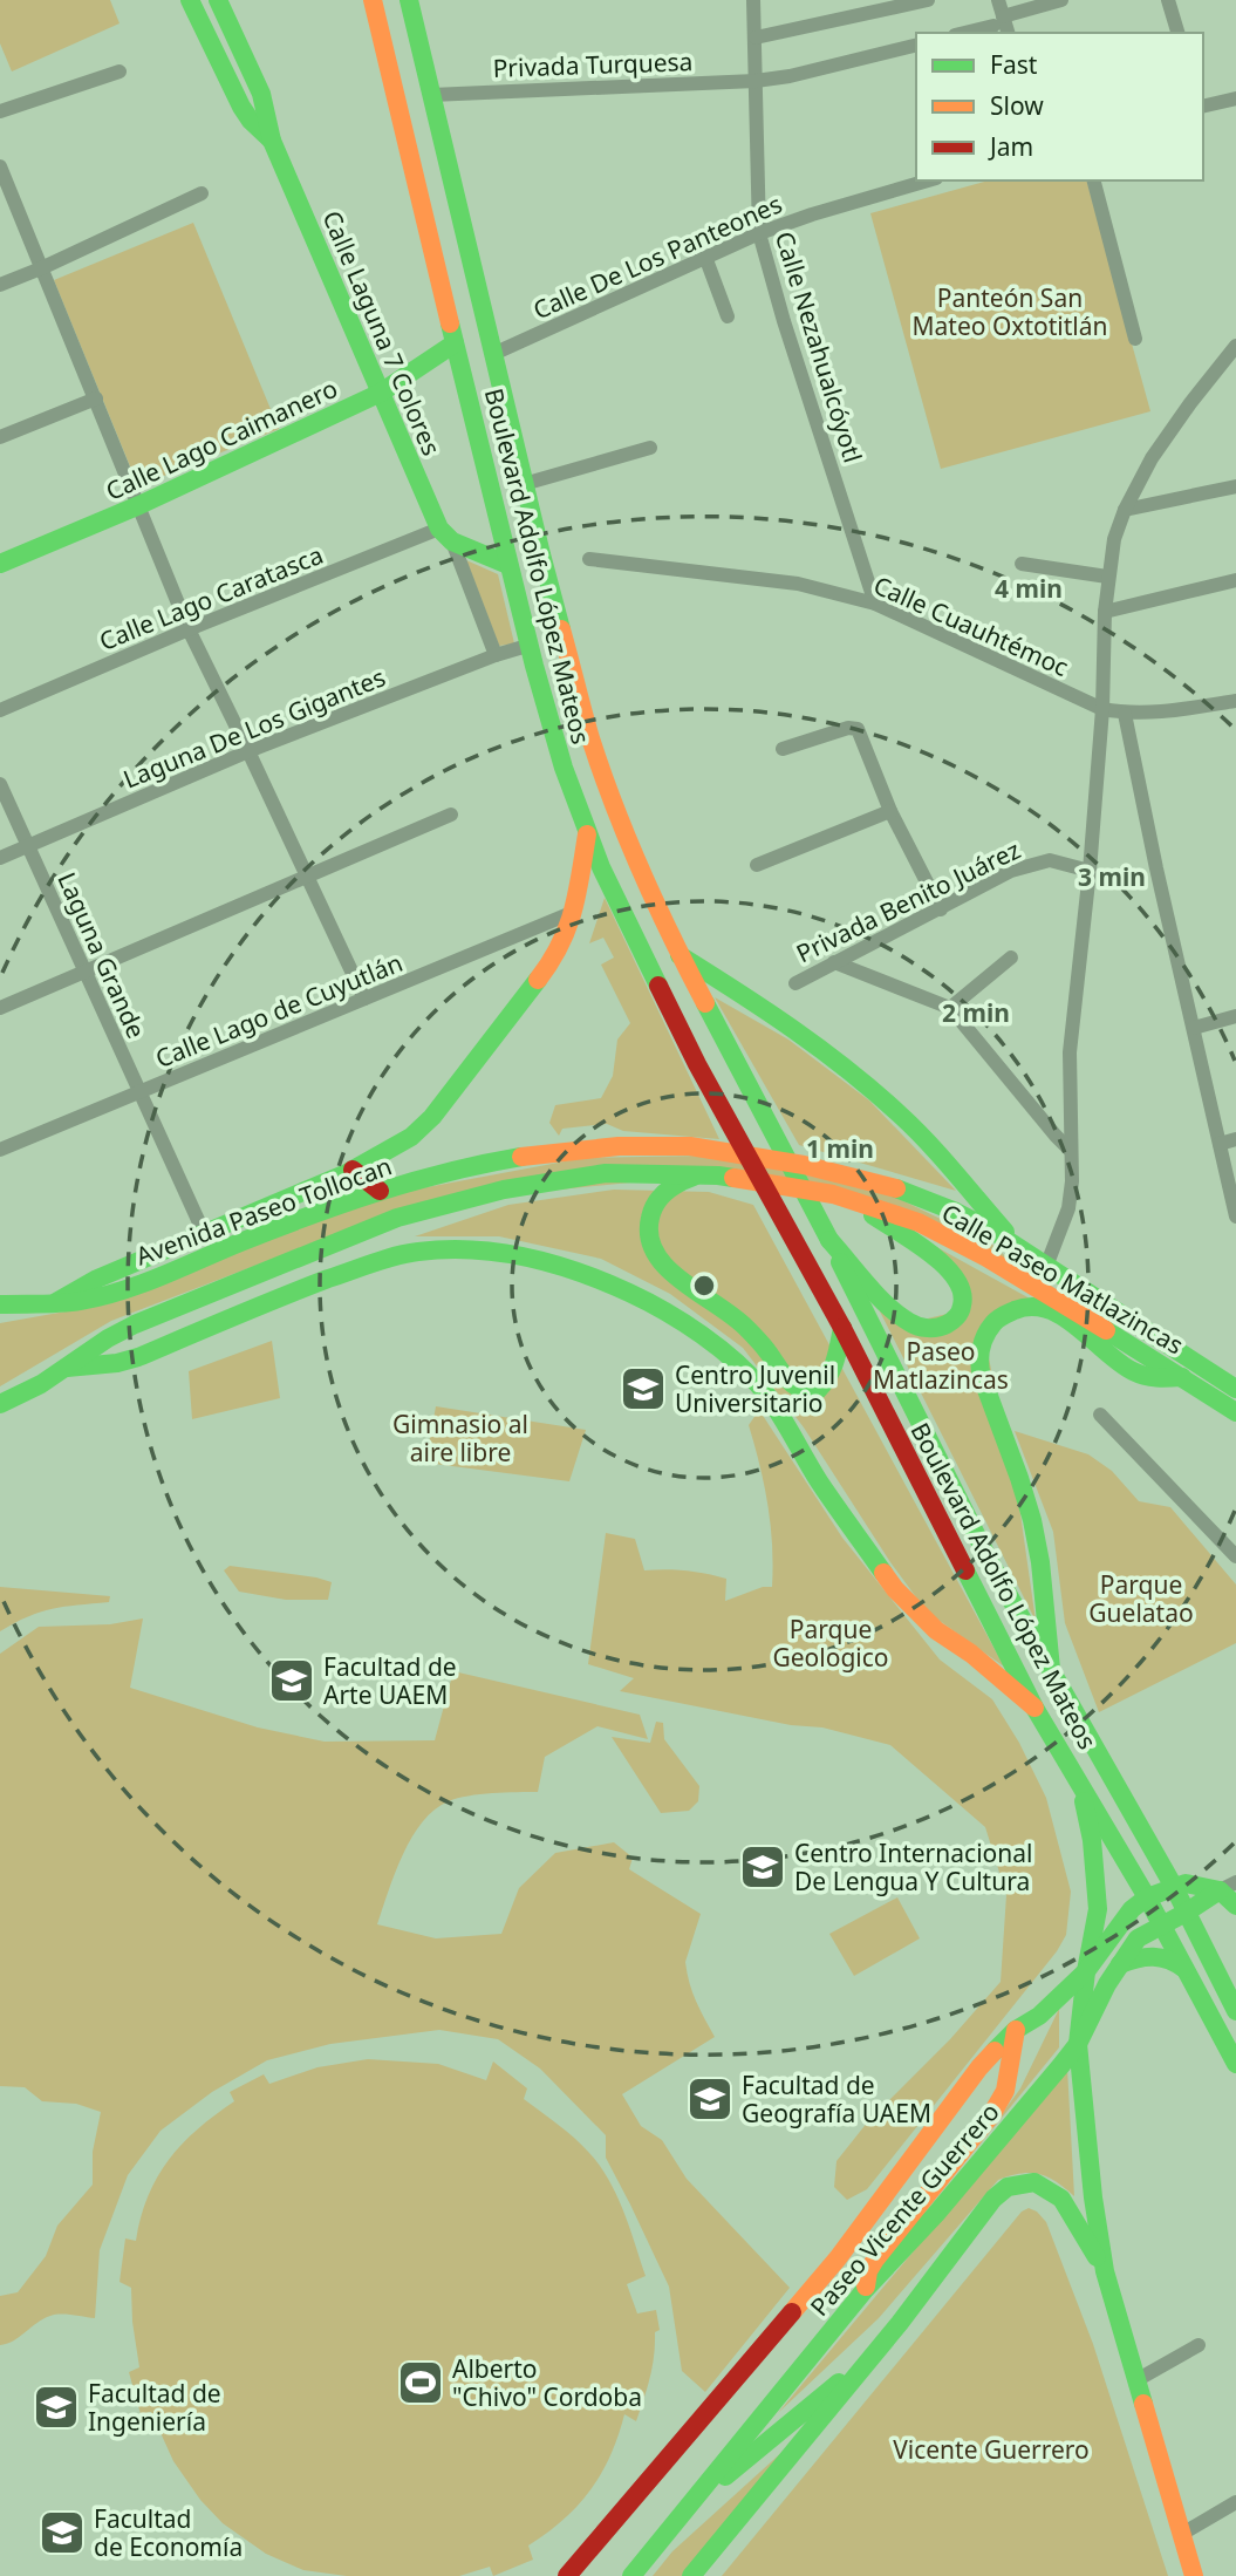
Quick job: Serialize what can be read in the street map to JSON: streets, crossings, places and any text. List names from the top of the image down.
{
  "streets": {
    "main road": [
      "Calle Laguna 7 Colores",
      "Calle Lago Caimanero",
      "Boulevard Adolfo López Mateos",
      "Avenida Paseo Tollocan",
      "Calle Paseo Matlazincas",
      "Paseo Vicente Guerrero"
    ],
    "street": [
      "Privada Turquesa",
      "Calle De Los Panteones",
      "Calle Nezahualcóyotl",
      "Calle Lago Caratasca",
      "Calle Cuauhtémoc",
      "Laguna De Los Gigantes",
      "Privada Benito Juárez",
      "Laguna Grande",
      "Calle Lago de Cuyutlán"
    ]
  },
  "crossings": [
    ["Privada Turquesa", "Calle Nezahualcóyotl"],
    ["Privada Turquesa", "Boulevard Adolfo López Mateos"],
    ["Calle De Los Panteones", "Calle Nezahualcóyotl"],
    ["Calle De Los Panteones", "Boulevard Adolfo López Mateos"],
    ["Calle Laguna 7 Colores", "Calle Lago Caimanero"],
    ["Calle Laguna 7 Colores", "Calle Lago Caratasca"],
    ["Calle Laguna 7 Colores", "Laguna De Los Gigantes"],
    ["Calle Nezahualcóyotl", "Calle Cuauhtémoc"],
    ["Calle Lago Caimanero", "Boulevard Adolfo López Mateos"],
    ["Boulevard Adolfo López Mateos", "Laguna De Los Gigantes"],
    ["Boulevard Adolfo López Mateos", "Paseo Vicente Guerrero"],
    ["Laguna De Los Gigantes", "Laguna Grande"],
    ["Laguna Grande", "Calle Lago de Cuyutlán"],
    ["Avenida Paseo Tollocan", "Calle Paseo Matlazincas"]
  ],
  "parks": [
    "Panteón San Mateo Oxtotitlán",
    "Paseo Matlazincas",
    "Gimnasio al aire libre",
    "Parque Guelatao",
    "Parque Geologico",
    "Vicente Guerrero"
  ],
  "places": {
    "school or university": [
      "Centro Juvenil Universitario",
      "Facultad de Arte UAEM",
      "Centro Internacional De Lengua Y Cultura",
      "Facultad de Geografía UAEM",
      "Facultad de Ingeniería",
      "Facultad de Economía"
    ],
    "sports": ["Alberto \"Chivo\" Cordoba"]
  },
  "legend": ["Fast", "Slow", "Jam"],
  "rings": [
    "4 min",
    "3 min",
    "2 min",
    "1 min"
  ]
}
